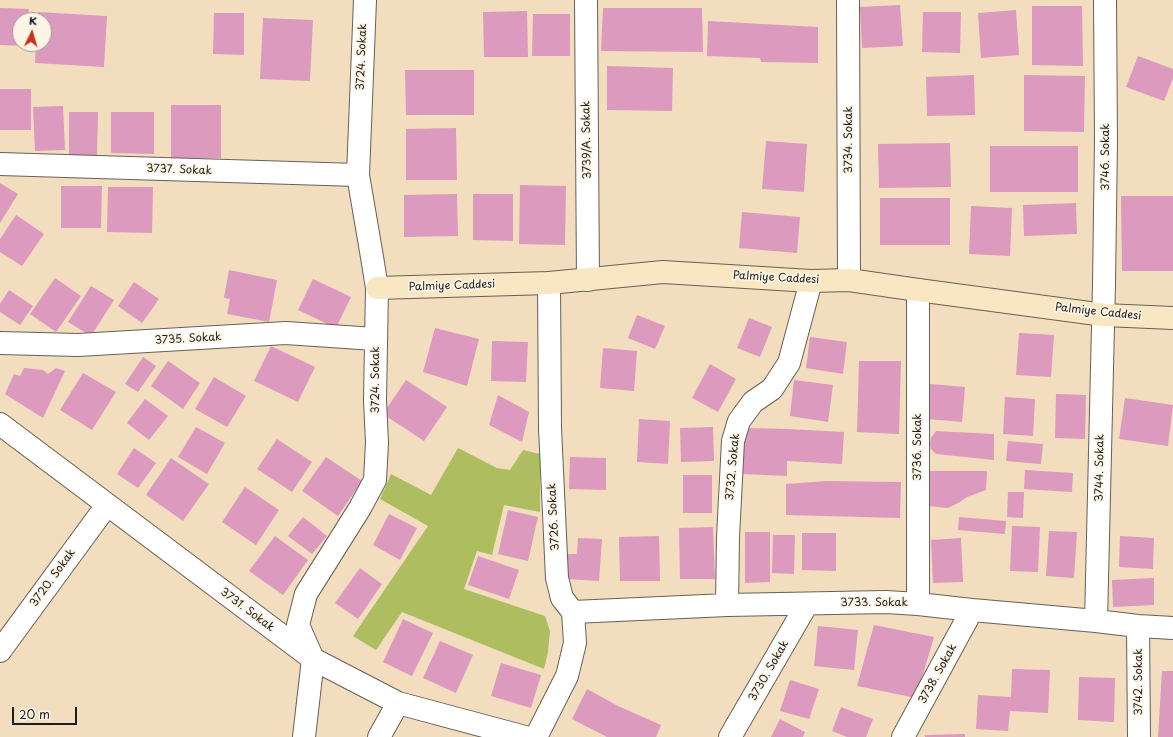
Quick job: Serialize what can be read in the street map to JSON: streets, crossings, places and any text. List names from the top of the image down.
{
  "streets": {
    "street": [
      "3724. Sokak",
      "3739/A. Sokak",
      "3734. Sokak",
      "3746. Sokak",
      "3737. Sokak",
      "Palmiye Caddesi",
      "3735. Sokak",
      "3736. Sokak",
      "3732. Sokak",
      "3744. Sokak",
      "3726. Sokak",
      "3720. Sokak",
      "3733. Sokak",
      "3731. Sokak",
      "3730. Sokak",
      "3738. Sokak",
      "3742. Sokak"
    ]
  },
  "crossings": [
    ["3724. Sokak", "3737. Sokak"],
    ["3724. Sokak", "Palmiye Caddesi"],
    ["3724. Sokak", "3735. Sokak"],
    ["3724. Sokak", "3731. Sokak"],
    ["3739/A. Sokak", "Palmiye Caddesi"],
    ["3734. Sokak", "Palmiye Caddesi"],
    ["3746. Sokak", "Palmiye Caddesi"],
    ["3746. Sokak", "3744. Sokak"],
    ["Palmiye Caddesi", "3736. Sokak"],
    ["Palmiye Caddesi", "3732. Sokak"],
    ["Palmiye Caddesi", "3744. Sokak"],
    ["Palmiye Caddesi", "3726. Sokak"],
    ["3736. Sokak", "3733. Sokak"],
    ["3732. Sokak", "3733. Sokak"],
    ["3744. Sokak", "3733. Sokak"],
    ["3726. Sokak", "3733. Sokak"],
    ["3720. Sokak", "3731. Sokak"],
    ["3733. Sokak", "3730. Sokak"],
    ["3733. Sokak", "3738. Sokak"],
    ["3733. Sokak", "3742. Sokak"]
  ],
  "scale_bar": "20 m",
  "north": "top"
}
